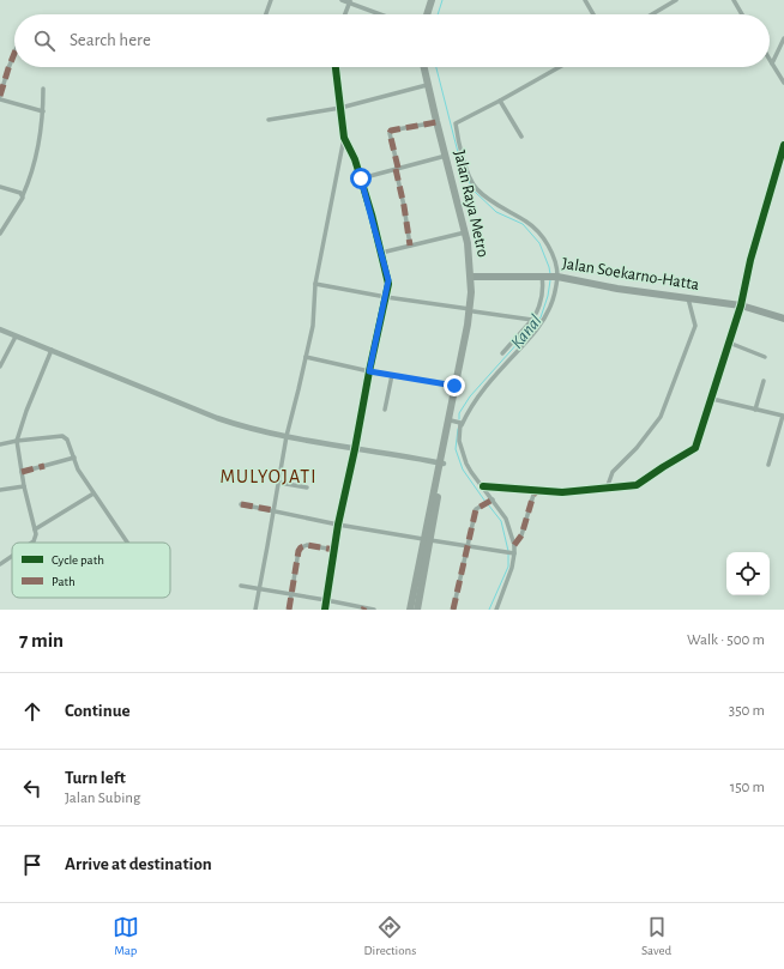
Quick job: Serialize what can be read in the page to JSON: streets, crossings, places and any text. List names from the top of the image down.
{
  "streets": {
    "highway": ["Jalan Raya Metro"],
    "main road": ["Jalan Soekarno-Hatta"]
  },
  "crossings": [
    ["Jalan Raya Metro", "Jalan Soekarno-Hatta"]
  ],
  "districts": ["MULYOJATI"],
  "water": ["Kanal"],
  "legend": ["Cycle path", "Path"],
  "page": {
    "search": "Search here",
    "heading": ["7 min", "Walk · 500 m"],
    "list": [
      ["Continue", "350 m"],
      ["Turn left", "Jalan Subing", "150 m"],
      "Arrive at destination"
    ],
    "nav": ["Map", "Directions", "Saved"]
  }
}
